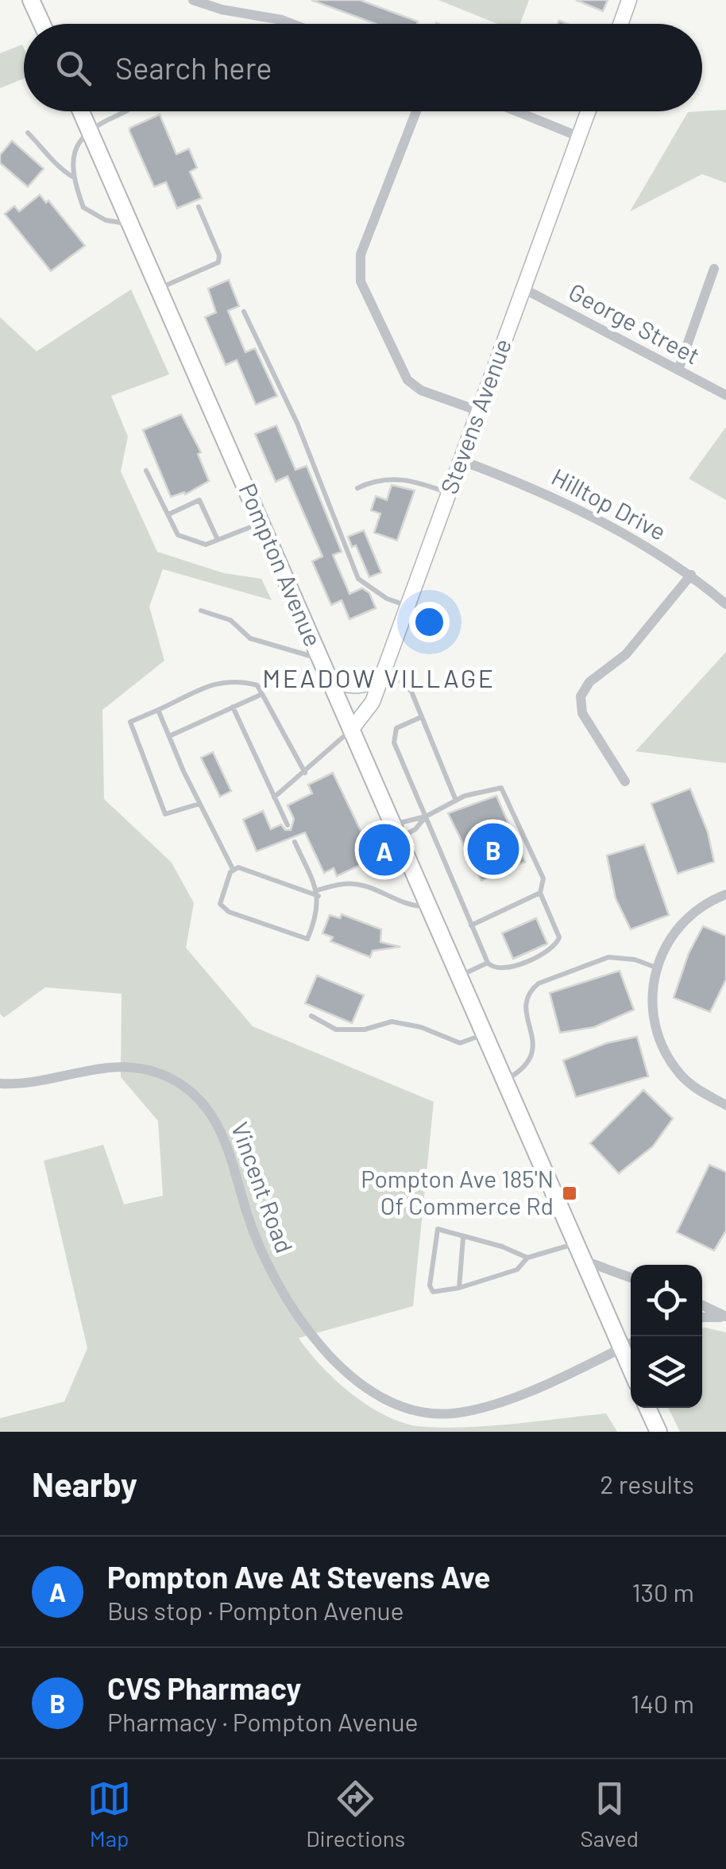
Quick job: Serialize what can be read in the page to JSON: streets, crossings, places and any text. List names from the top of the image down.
{
  "streets": {
    "main road": ["Stevens Avenue", "Pompton Avenue"],
    "street": ["George Street", "Hilltop Drive", "Vincent Road"]
  },
  "crossings": [
    ["George Street", "Stevens Avenue"],
    ["Stevens Avenue", "Hilltop Drive"],
    ["Stevens Avenue", "Pompton Avenue"],
    ["Pompton Avenue", "Vincent Road"]
  ],
  "districts": ["MEADOW VILLAGE"],
  "places": {
    "transit": ["Pompton Ave 185'N Of Commerce Rd"]
  },
  "page": {
    "search": "Search here",
    "pins": ["B", "A"],
    "heading": ["Nearby", "2 results"],
    "list": [
      {
        "mark": "A",
        "name": "Pompton Ave At Stevens Ave",
        "note": "Bus stop · Pompton Avenue",
        "value": "130 m"
      },
      {
        "mark": "B",
        "name": "CVS Pharmacy",
        "note": "Pharmacy · Pompton Avenue",
        "value": "140 m"
      }
    ],
    "nav": ["Map", "Directions", "Saved"]
  }
}
